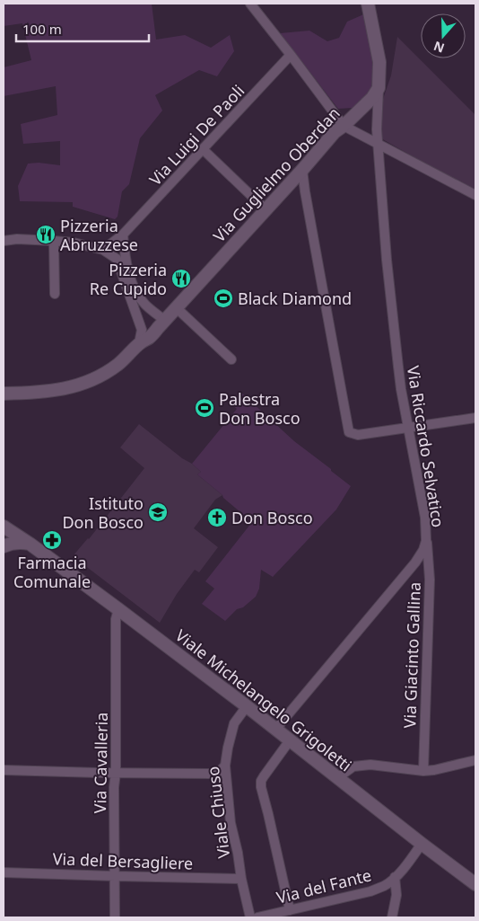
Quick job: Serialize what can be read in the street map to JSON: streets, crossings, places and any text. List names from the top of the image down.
{
  "streets": {
    "main road": ["Via Guglielmo Oberdan", "Viale Michelangelo Grigoletti"],
    "street": [
      "Via Luigi De Paoli",
      "Via Riccardo Selvatico",
      "Via Giacinto Gallina",
      "Via Cavalleria",
      "Viale Chiuso",
      "Via del Bersagliere",
      "Via del Fante"
    ]
  },
  "crossings": [
    ["Via Guglielmo Oberdan", "Via Riccardo Selvatico"],
    ["Via Riccardo Selvatico", "Via Giacinto Gallina"],
    ["Via Riccardo Selvatico", "Viale Michelangelo Grigoletti"],
    ["Viale Michelangelo Grigoletti", "Via Cavalleria"],
    ["Viale Michelangelo Grigoletti", "Viale Chiuso"],
    ["Viale Michelangelo Grigoletti", "Via del Fante"],
    ["Via Cavalleria", "Via del Bersagliere"],
    ["Viale Chiuso", "Via del Bersagliere"]
  ],
  "places": {
    "restaurant": ["Pizzeria Abruzzese", "Pizzeria Re Cupido"],
    "sports": ["Black Diamond", "Palestra Don Bosco"],
    "school or university": ["Istituto Don Bosco"],
    "church": ["Don Bosco"],
    "pharmacy": ["Farmacia Comunale"]
  },
  "scale_bar": "100 m",
  "north": "bottom"
}
